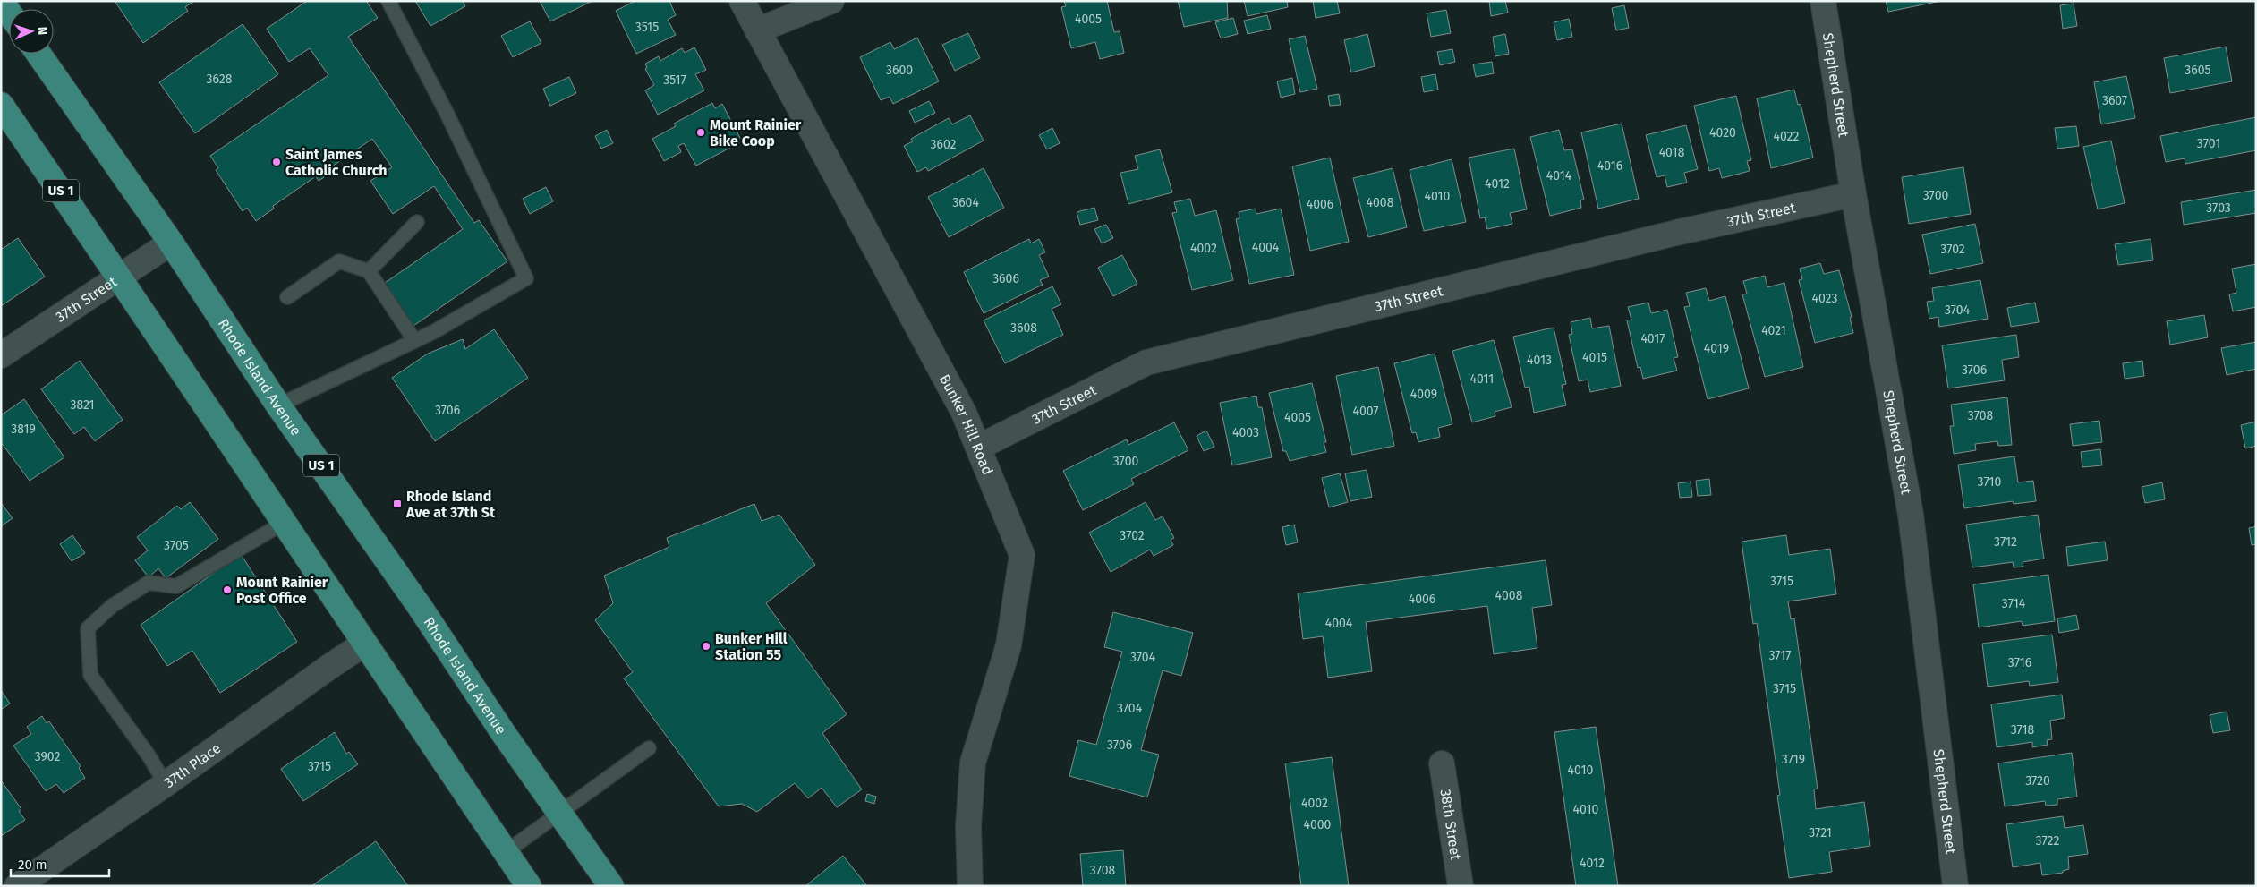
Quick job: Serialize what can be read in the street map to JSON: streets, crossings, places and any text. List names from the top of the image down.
{
  "streets": {
    "main road": ["US 1", "Rhode Island Avenue"],
    "street": [
      "Shepherd Street",
      "37th Street",
      "Bunker Hill Road",
      "37th Place",
      "38th Street"
    ]
  },
  "crossings": [
    ["Shepherd Street", "37th Street"],
    ["US 1", "37th Street"],
    ["US 1", "37th Place"],
    ["37th Street", "Rhode Island Avenue"],
    ["37th Street", "Bunker Hill Road"]
  ],
  "places": {
    "other": [
      "Mount Rainier Bike Coop",
      "Saint James Catholic Church",
      "Mount Rainier Post Office",
      "Bunker Hill Station 55"
    ],
    "transit": ["Rhode Island Ave at 37th St"]
  },
  "house_numbers": [
    "4005",
    "3515",
    "3600",
    "3605",
    "3628",
    "3517",
    "3607",
    "4020",
    "4022",
    "3701",
    "3602",
    "4018",
    "4016",
    "4014",
    "4012",
    "3700",
    "4010",
    "3604",
    "4008",
    "4006",
    "3703",
    "4004",
    "4002",
    "3702",
    "3606",
    "4023",
    "3704",
    "3608",
    "4021",
    "4017",
    "4019",
    "4015",
    "4013",
    "3706",
    "4011",
    "4009",
    "3821",
    "3706",
    "4007",
    "3708",
    "4005",
    "3819",
    "4003",
    "3700",
    "3710",
    "3702",
    "3712",
    "3705",
    "3715",
    "4008",
    "4006",
    "3714",
    "4004",
    "3717",
    "3704",
    "3716",
    "3715",
    "3704",
    "3718",
    "3706",
    "3902",
    "3719",
    "3715",
    "4010",
    "3720",
    "4002",
    "4010",
    "4000",
    "3721",
    "3722",
    "4012",
    "3708"
  ],
  "scale_bar": "20 m",
  "north": "right"
}
